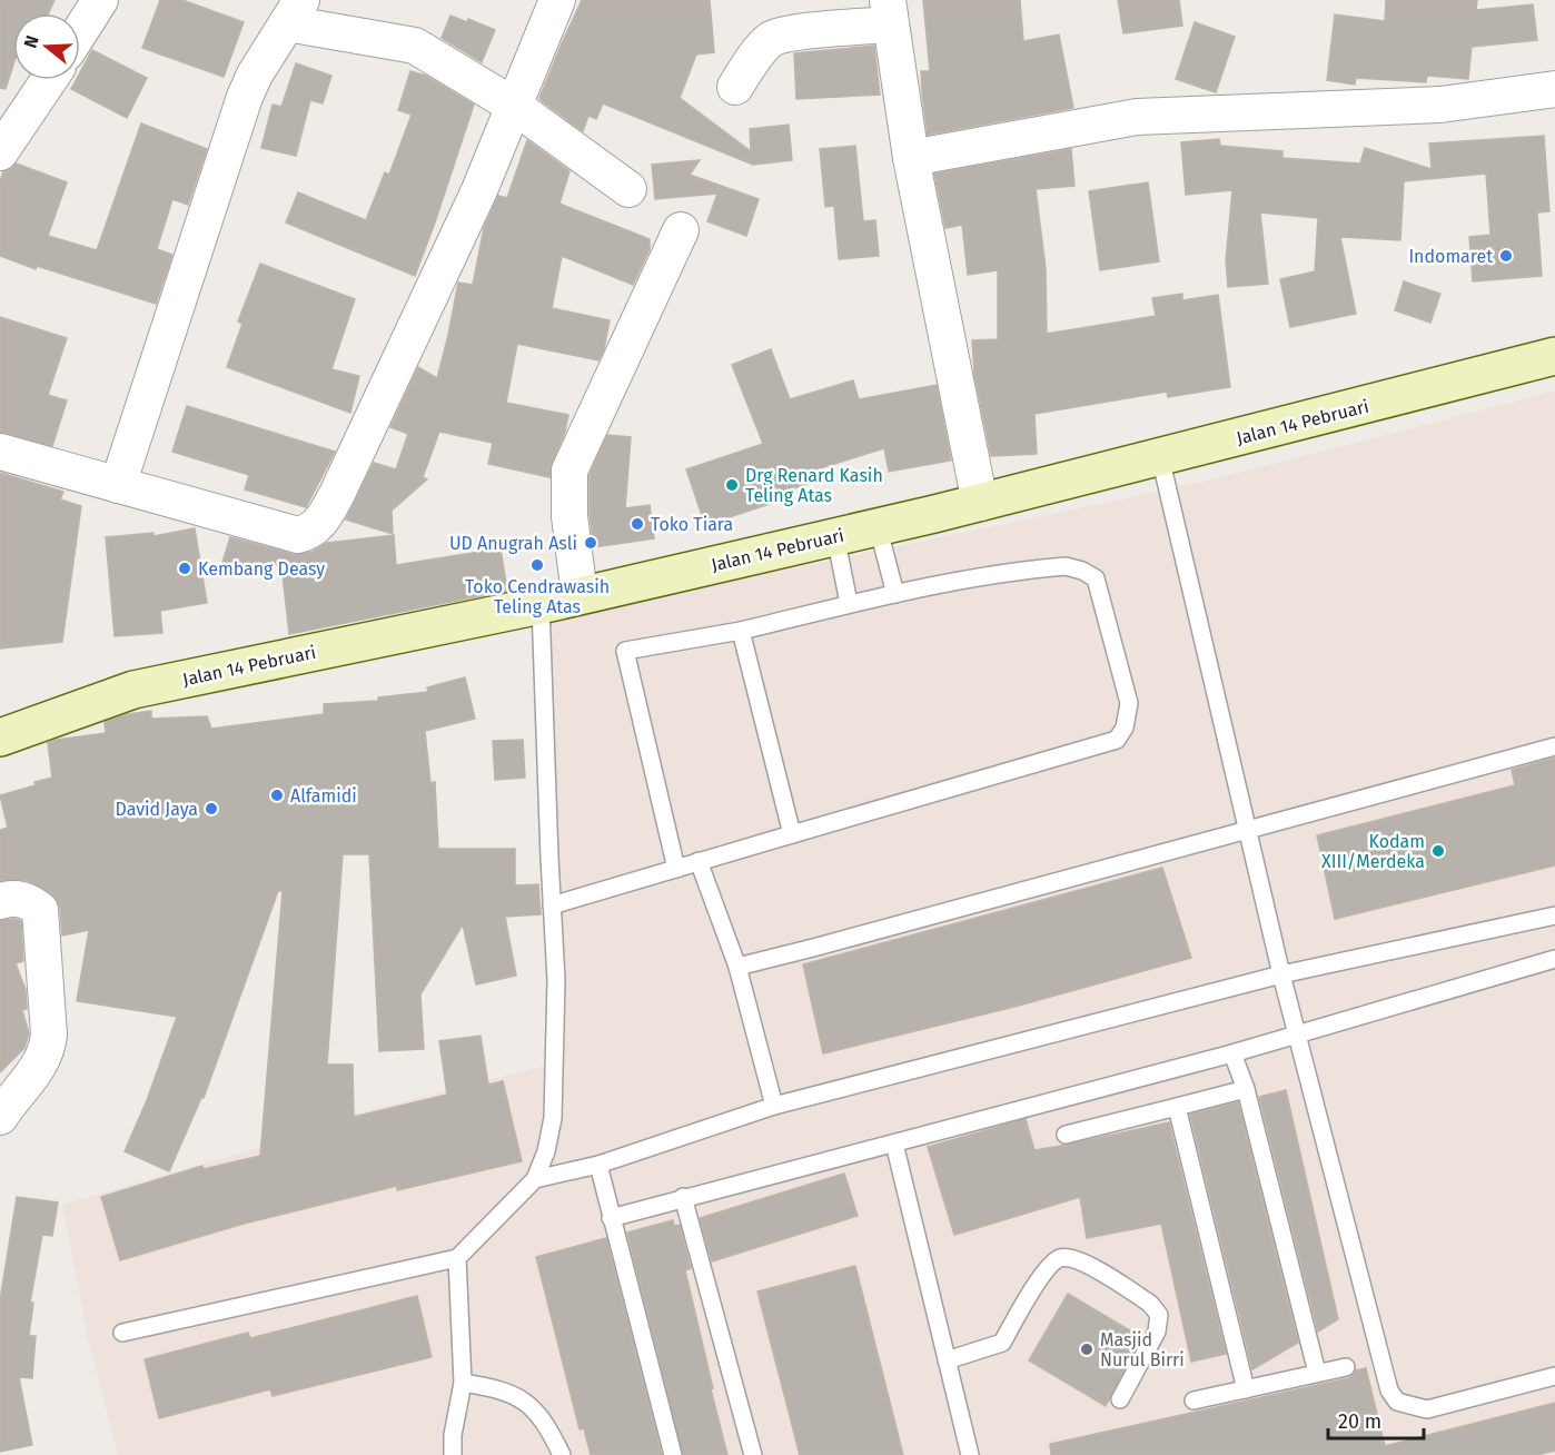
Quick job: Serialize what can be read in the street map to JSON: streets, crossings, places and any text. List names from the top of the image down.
{
  "streets": {
    "main road": ["Jalan 14 Pebruari"]
  },
  "places": [
    "Indomaret",
    "Drg Renard Kasih Teling Atas",
    "Toko Tiara",
    "UD Anugrah Asli",
    "Toko Cendrawasih Teling Atas",
    "Kembang Deasy",
    "Alfamidi",
    "David Jaya",
    "Kodam XIII/Merdeka",
    "Masjid Nurul Birri"
  ],
  "scale_bar": "20 m",
  "north": "left"
}
